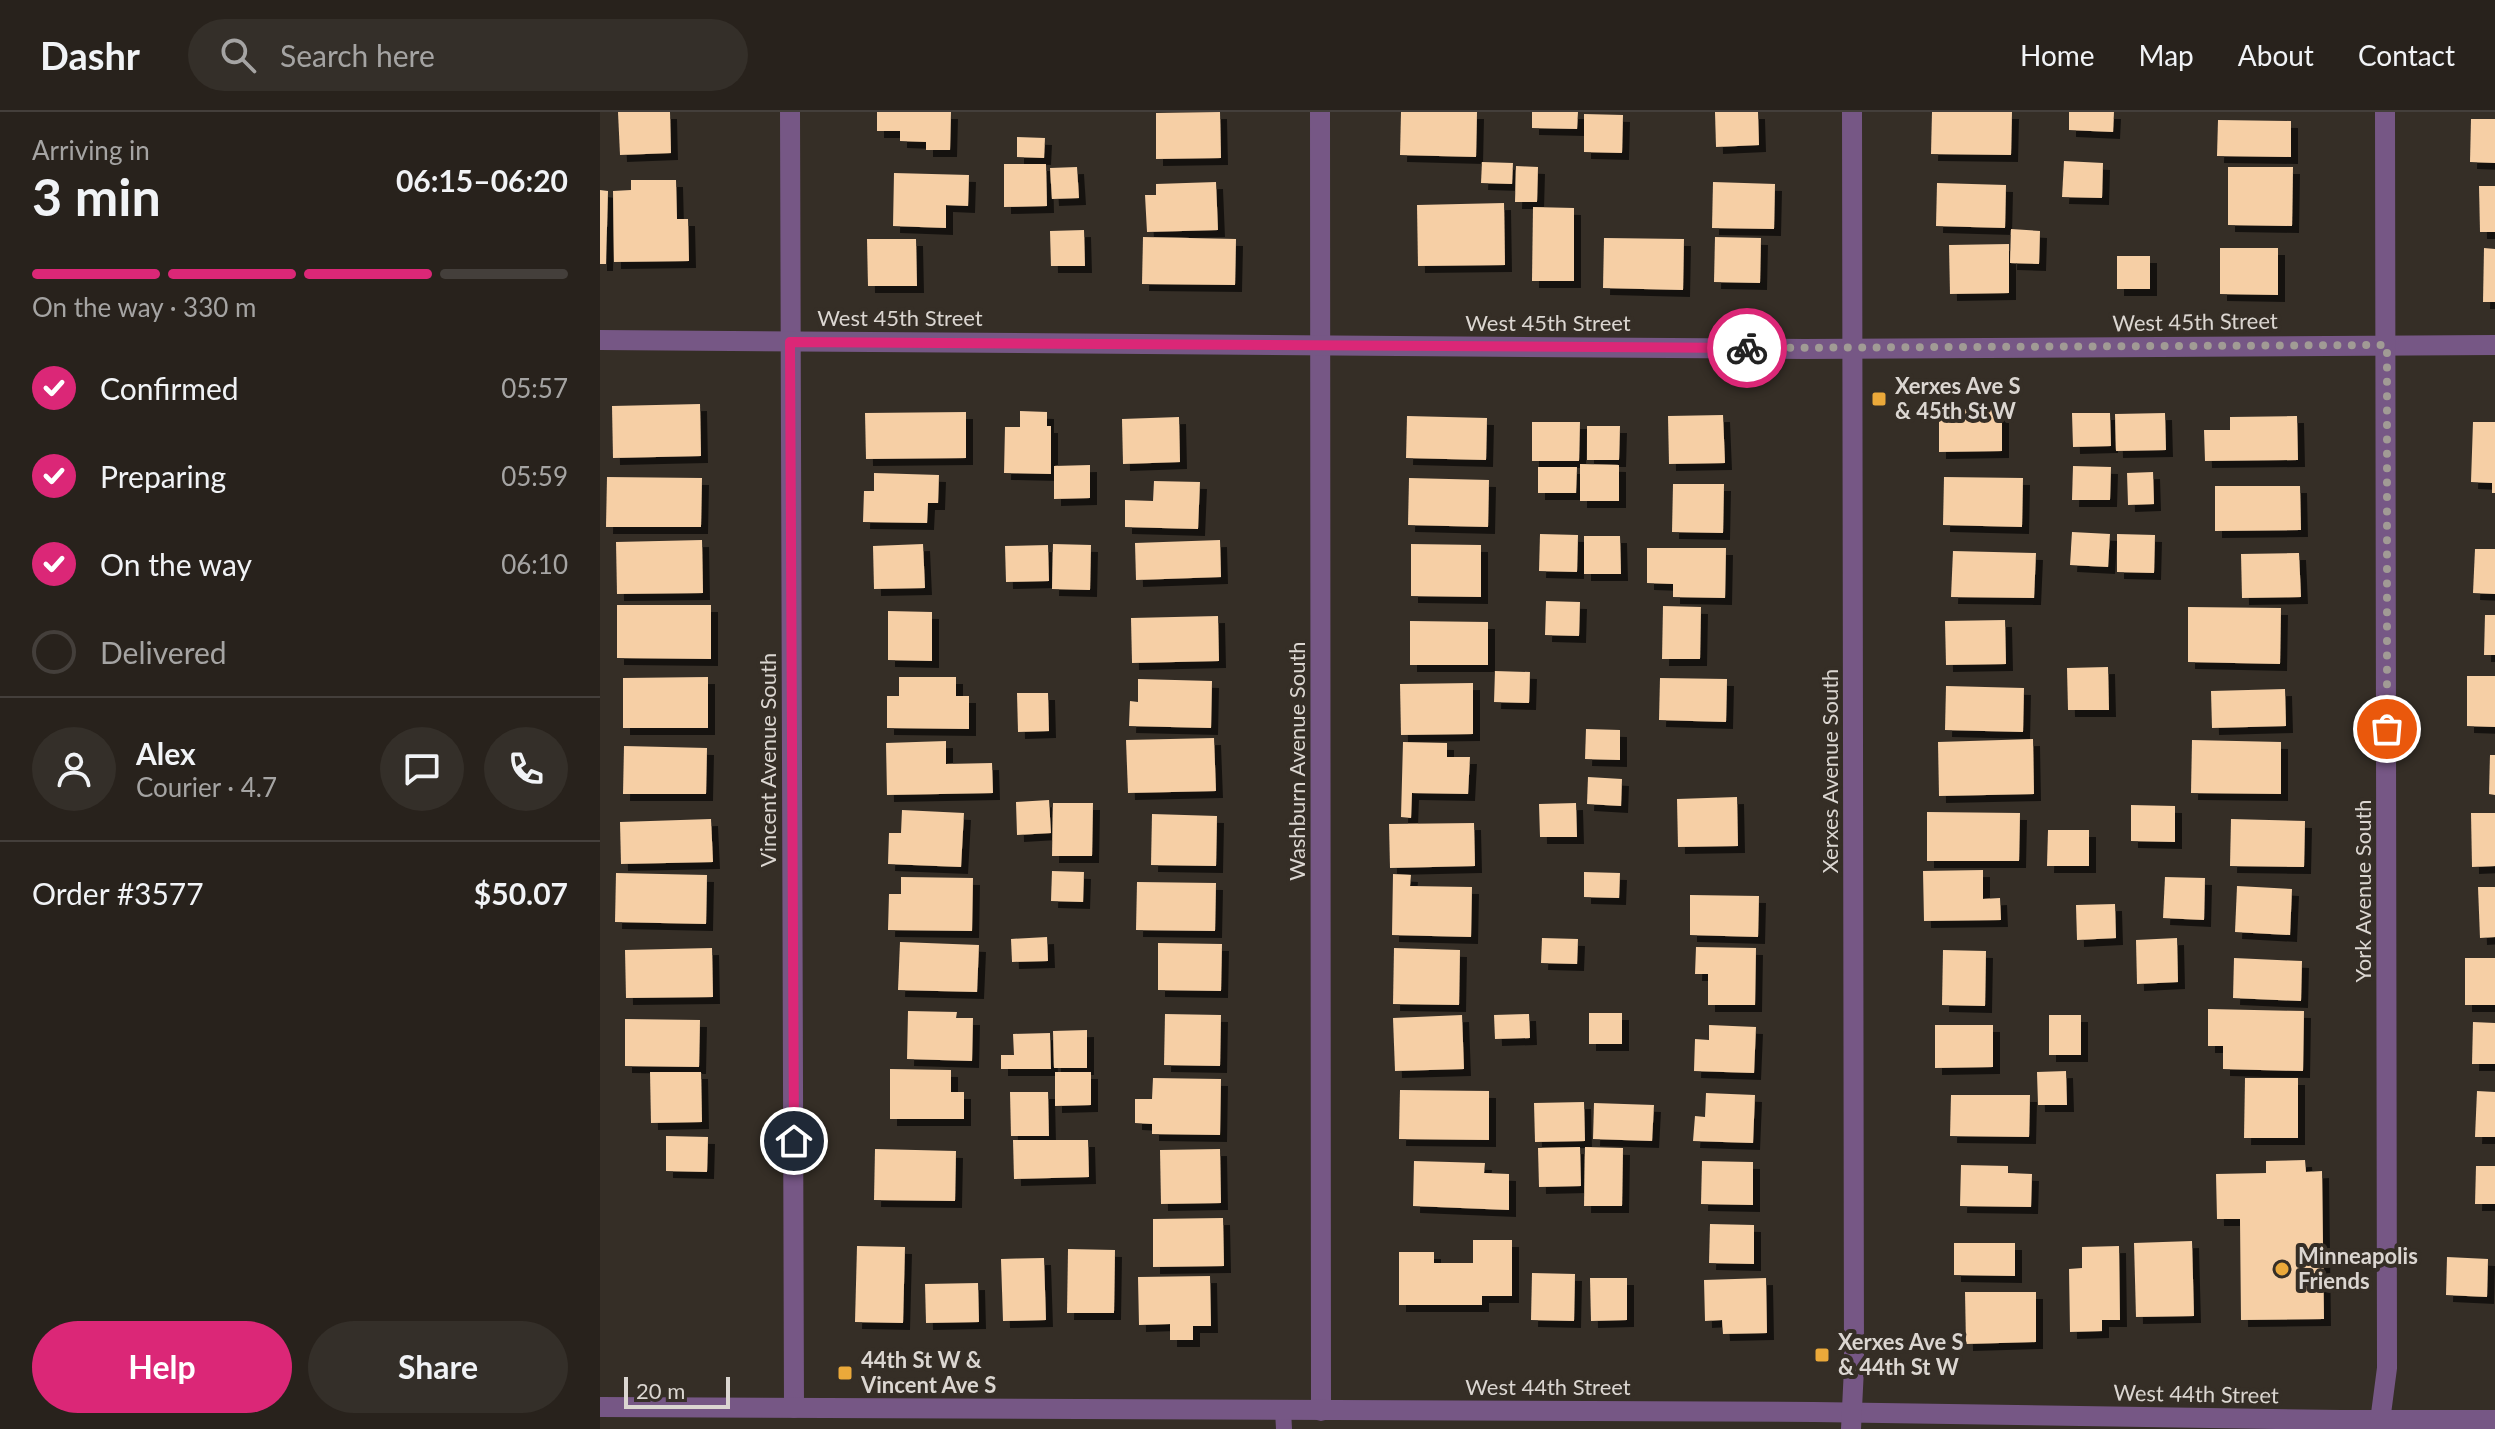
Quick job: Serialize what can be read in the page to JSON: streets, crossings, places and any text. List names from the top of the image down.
{
  "streets": {
    "street": [
      "West 45th Street",
      "Vincent Avenue South",
      "Washburn Avenue South",
      "Xerxes Avenue South",
      "York Avenue South",
      "West 44th Street"
    ]
  },
  "crossings": [
    ["West 45th Street", "Vincent Avenue South"],
    ["West 45th Street", "Washburn Avenue South"],
    ["West 45th Street", "Xerxes Avenue South"],
    ["West 45th Street", "York Avenue South"],
    ["Vincent Avenue South", "West 44th Street"],
    ["Washburn Avenue South", "West 44th Street"],
    ["Xerxes Avenue South", "West 44th Street"],
    ["York Avenue South", "West 44th Street"]
  ],
  "places": {
    "transit": ["Xerxes Ave S & 45th St W", "Xerxes Ave S & 44th St W", "44th St W & Vincent Ave S"],
    "other": ["Minneapolis Friends"]
  },
  "scale_bar": "20 m",
  "page": {
    "header": "Dashr",
    "search": "Search here",
    "nav": [
      "Home",
      "Map",
      "About",
      "Contact"
    ],
    "heading": ["3 min", "Arriving in", "06:15–06:20"],
    "panel": [
      "Alex",
      "Courier · 4.7",
      "Order #3577",
      "$50.07"
    ],
    "bar": "On the way · 330 m",
    "list": [
      ["Confirmed", "05:57"],
      ["Preparing", "05:59"],
      ["On the way", "06:10"],
      "Delivered"
    ],
    "buttons": ["Help", "Share"],
    "scale": "20 m"
  }
}
